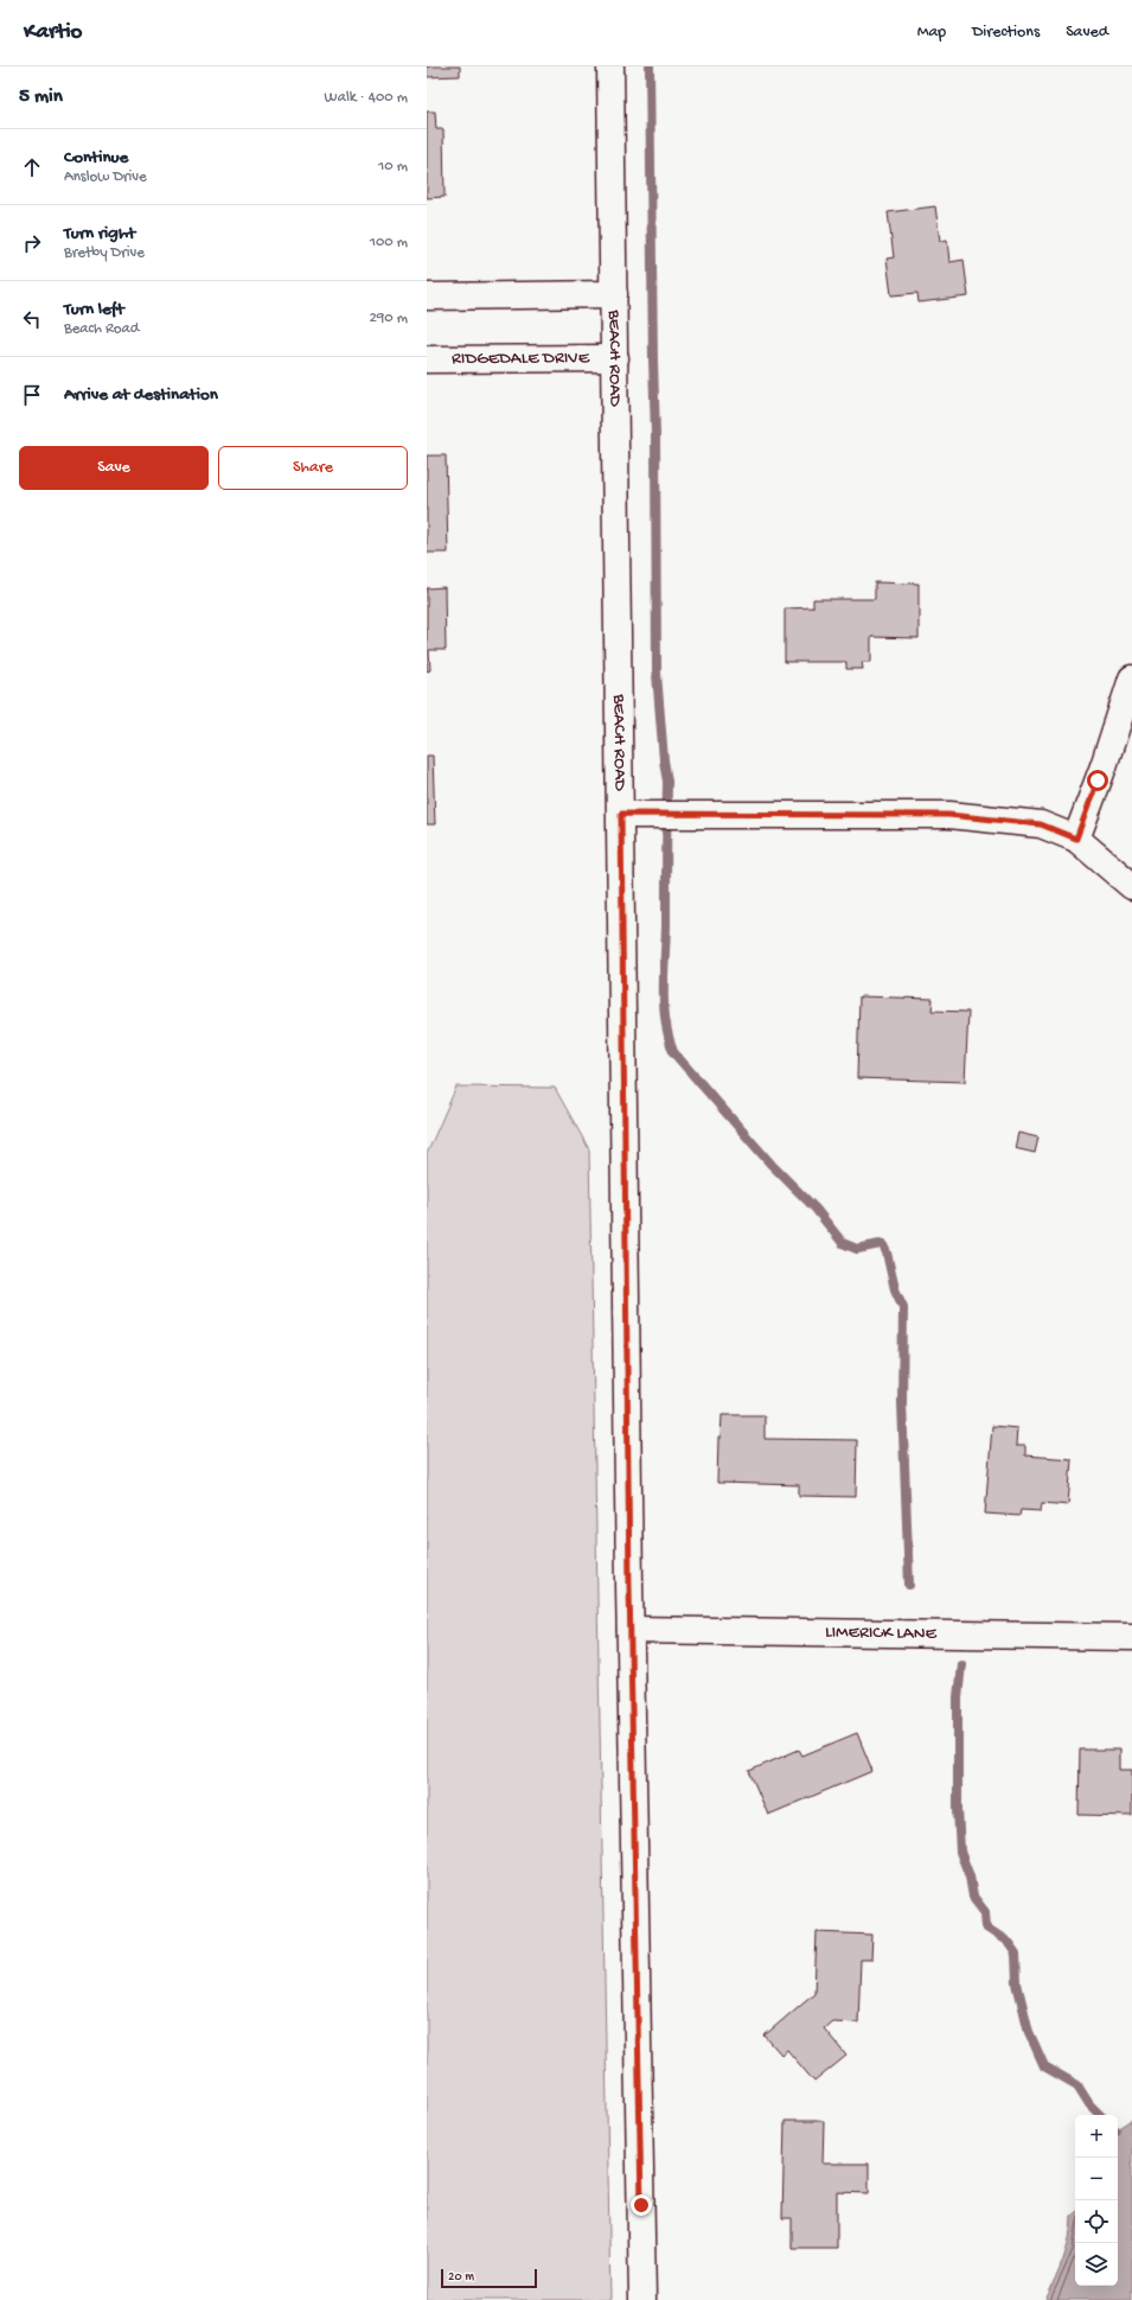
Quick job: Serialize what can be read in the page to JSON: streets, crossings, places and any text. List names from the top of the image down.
{
  "streets": {
    "street": ["BEACH ROAD", "RIDGEDALE DRIVE", "LIMERICK LANE"]
  },
  "crossings": [
    ["BEACH ROAD", "RIDGEDALE DRIVE"],
    ["BEACH ROAD", "LIMERICK LANE"]
  ],
  "scale_bar": "20 m",
  "page": {
    "header": "Kartio",
    "nav": ["Map", "Directions", "Saved"],
    "heading": ["5 min", "Walk · 400 m"],
    "list": [
      ["Continue", "Anslow Drive", "10 m"],
      ["Turn right", "Bretby Drive", "100 m"],
      ["Turn left", "Beach Road", "290 m"],
      "Arrive at destination"
    ],
    "buttons": ["Save", "Share"],
    "map_buttons": ["+", "−"],
    "scale": "20 m"
  }
}
